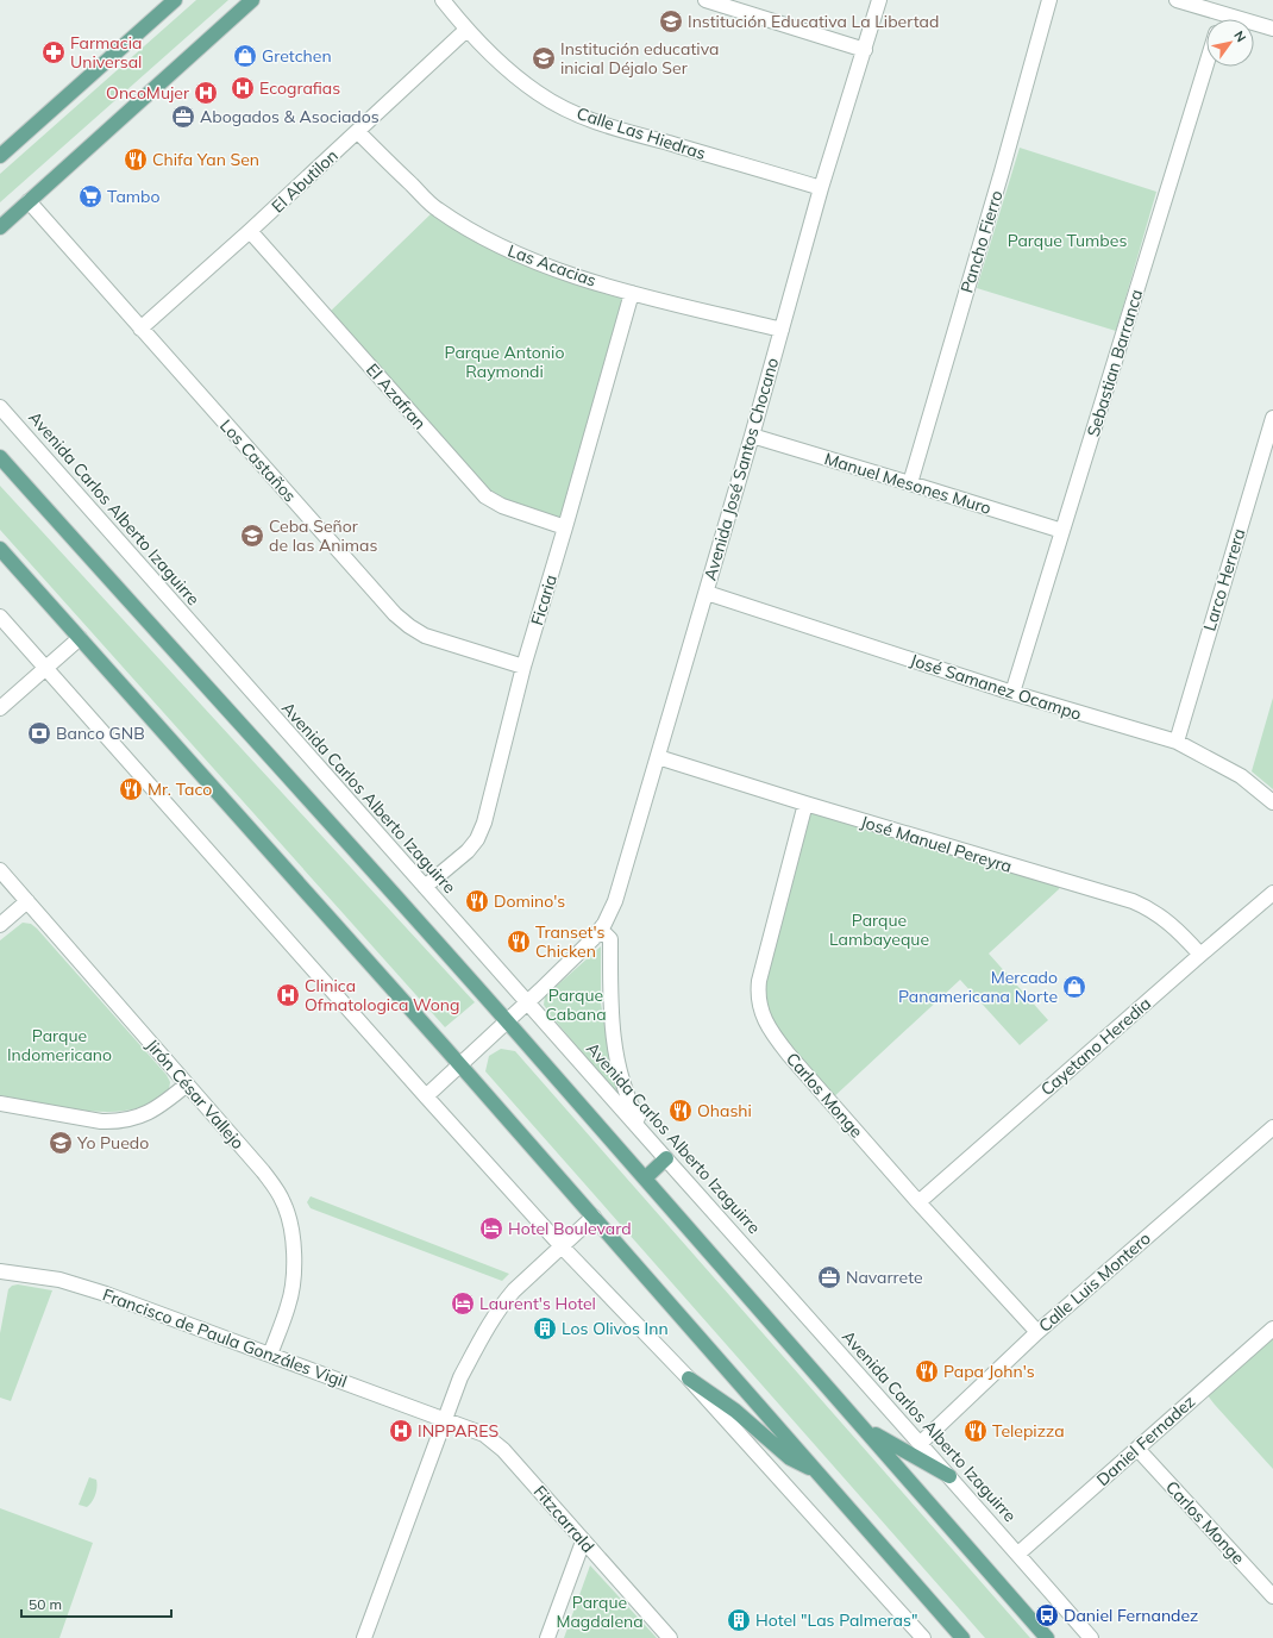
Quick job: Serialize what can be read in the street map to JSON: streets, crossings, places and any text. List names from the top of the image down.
{
  "streets": {
    "street": [
      "Calle Las Hiedras",
      "El Abutilon",
      "Pancho Fierro",
      "Las Acacias",
      "Sebastian Barranca",
      "El Azafran",
      "Los Castaños",
      "Avenida José Santos Chocano",
      "Manuel Mesones Muro",
      "Avenida Carlos Alberto Izaguirre",
      "Larco Herrera",
      "Ficaria",
      "José Samanez Ocampo",
      "José Manuel Pereyra",
      "Cayetano Heredia",
      "Jirón César Vallejo",
      "Carlos Monge",
      "Calle Luis Montero",
      "Francisco de Paula Gonzáles Vigil",
      "Daniel Fernadez",
      "Fitzcarrald"
    ]
  },
  "crossings": [
    ["Calle Las Hiedras", "El Abutilon"],
    ["Calle Las Hiedras", "Avenida José Santos Chocano"],
    ["El Abutilon", "Las Acacias"],
    ["El Abutilon", "El Azafran"],
    ["El Abutilon", "Los Castaños"],
    ["Pancho Fierro", "Manuel Mesones Muro"],
    ["Las Acacias", "Avenida José Santos Chocano"],
    ["Las Acacias", "Ficaria"],
    ["Sebastian Barranca", "Manuel Mesones Muro"],
    ["Sebastian Barranca", "José Samanez Ocampo"],
    ["El Azafran", "Ficaria"],
    ["Los Castaños", "Ficaria"],
    ["Avenida José Santos Chocano", "Manuel Mesones Muro"],
    ["Avenida José Santos Chocano", "Avenida Carlos Alberto Izaguirre"],
    ["Avenida José Santos Chocano", "José Samanez Ocampo"],
    ["Avenida José Santos Chocano", "José Manuel Pereyra"],
    ["Avenida Carlos Alberto Izaguirre", "Ficaria"],
    ["Avenida Carlos Alberto Izaguirre", "Calle Luis Montero"],
    ["Avenida Carlos Alberto Izaguirre", "Daniel Fernadez"],
    ["Larco Herrera", "José Samanez Ocampo"],
    ["José Manuel Pereyra", "Cayetano Heredia"],
    ["José Manuel Pereyra", "Carlos Monge"],
    ["Cayetano Heredia", "Carlos Monge"],
    ["Jirón César Vallejo", "Francisco de Paula Gonzáles Vigil"],
    ["Carlos Monge", "Calle Luis Montero"],
    ["Carlos Monge", "Daniel Fernadez"],
    ["Francisco de Paula Gonzáles Vigil", "Fitzcarrald"]
  ],
  "parks": [
    "Parque Tumbes",
    "Parque Antonio Raymondi",
    "Parque Lambayeque",
    "Parque Cabana",
    "Parque Indomericano",
    "Parque Magdalena"
  ],
  "places": {
    "school or university": [
      "Institución Educativa La Libertad",
      "Institución educativa inicial Déjalo Ser",
      "Ceba Señor de las Animas",
      "Yo Puedo"
    ],
    "pharmacy": ["Farmacia Universal"],
    "shop": ["Gretchen", "Mercado Panamericana Norte"],
    "hospital": [
      "Ecografias",
      "OncoMujer",
      "Clinica Ofmatologica Wong",
      "INPPARES"
    ],
    "office": ["Abogados & Asociados", "Navarrete"],
    "restaurant": [
      "Chifa Yan Sen",
      "Mr. Taco",
      "Domino's",
      "Transet's Chicken",
      "Ohashi",
      "Papa John's",
      "Telepizza"
    ],
    "supermarket": ["Tambo"],
    "bank": ["Banco GNB"],
    "hotel": ["Hotel Boulevard", "Laurent's Hotel"],
    "building": ["Los Olivos Inn", "Hotel \"Las Palmeras\""],
    "bus stop": ["Daniel Fernandez"]
  },
  "scale_bar": "50 m",
  "north": "top right"
}
